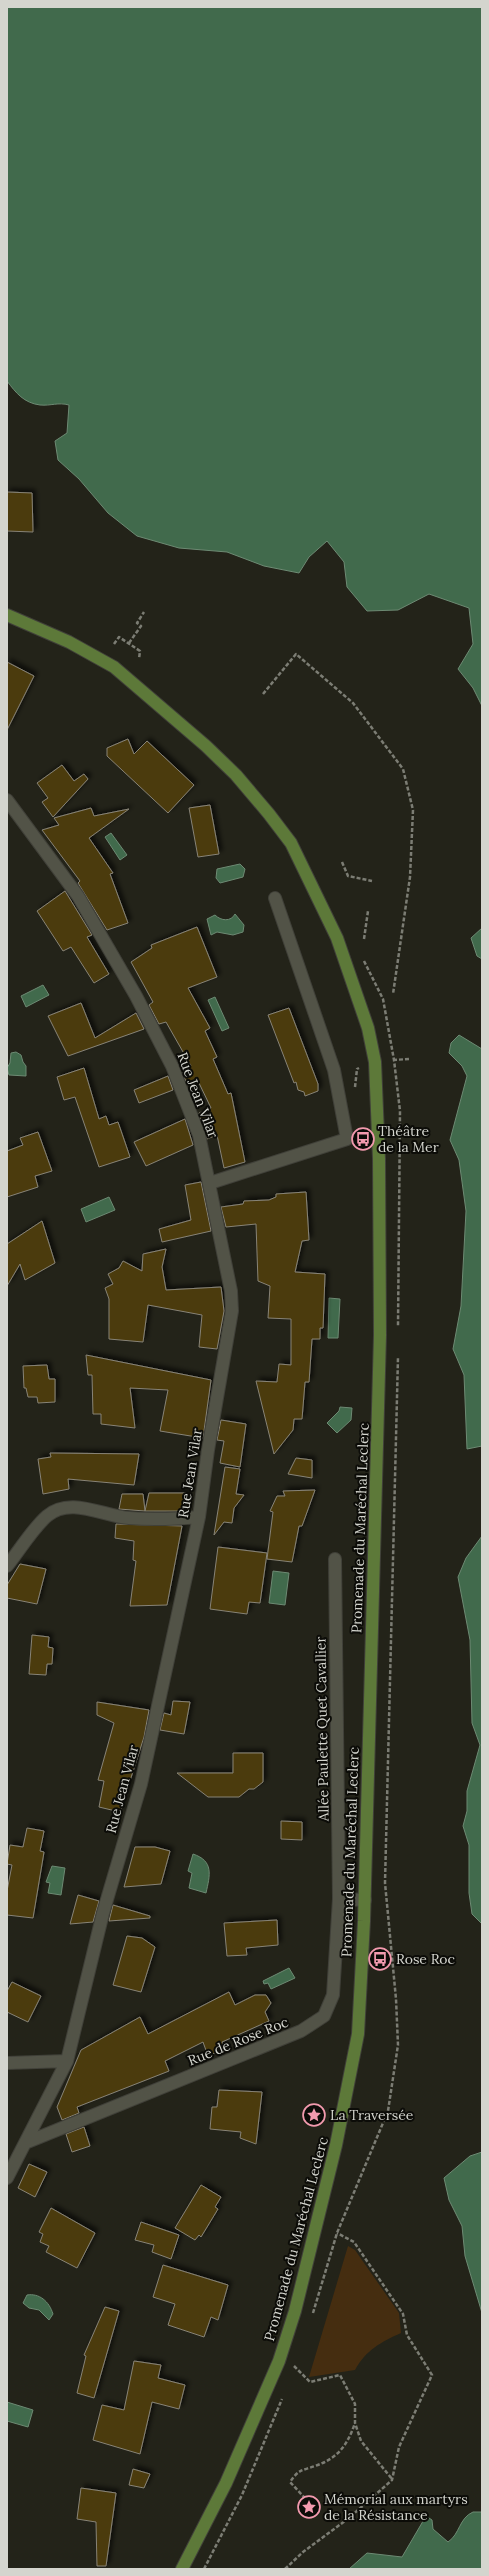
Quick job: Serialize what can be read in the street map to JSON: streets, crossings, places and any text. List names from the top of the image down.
{
  "streets": {
    "main road": ["Promenade du Maréchal Leclerc"],
    "street": ["Rue Jean Vilar", "Allée Paulette Quet Cavallier", "Rue de Rose Roc"]
  },
  "crossings": [
    ["Rue Jean Vilar", "Rue de Rose Roc"],
    ["Allée Paulette Quet Cavallier", "Rue de Rose Roc"]
  ],
  "places": {
    "bus stop": ["Théâtre de la Mer", "Rose Roc"],
    "place": ["La Traversée", "Mémorial aux martyrs de la Résistance"]
  }
}
